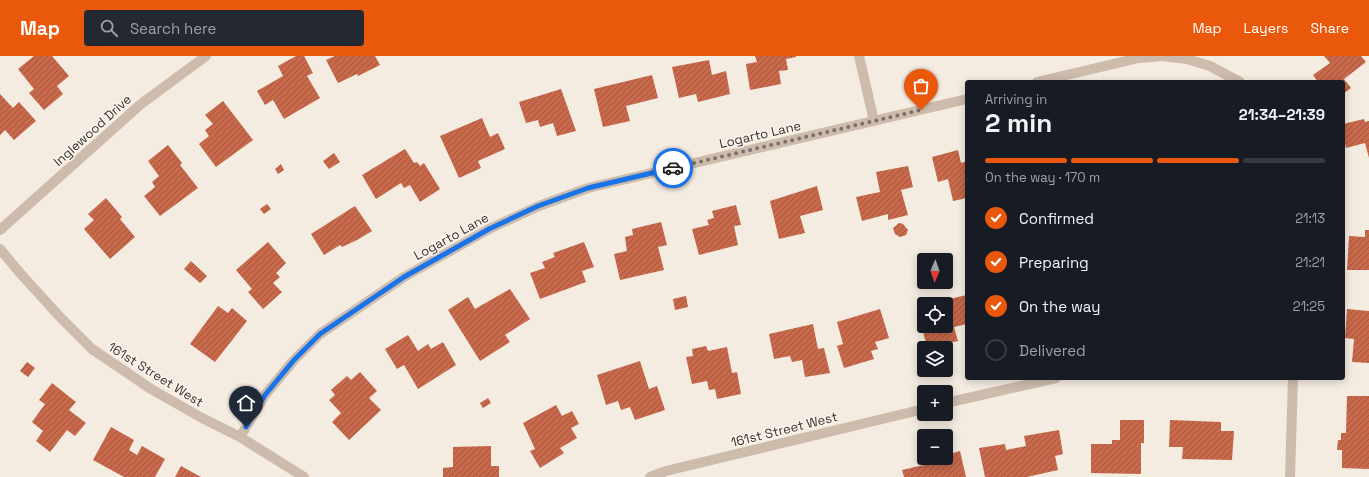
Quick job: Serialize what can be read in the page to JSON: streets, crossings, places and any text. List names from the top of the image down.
{
  "streets": {
    "street": ["Inglewood Drive", "Logarto Lane", "161st Street West"]
  },
  "crossings": [
    ["Logarto Lane", "161st Street West"]
  ],
  "north": "bottom",
  "page": {
    "header": "Map",
    "search": "Search here",
    "nav": ["Map", "Layers", "Share"],
    "heading": ["2 min", "Arriving in", "21:34–21:39"],
    "bar": "On the way · 170 m",
    "list": [
      ["Confirmed", "21:13"],
      ["Preparing", "21:21"],
      ["On the way", "21:25"],
      "Delivered"
    ],
    "map_buttons": ["+", "−"]
  }
}
